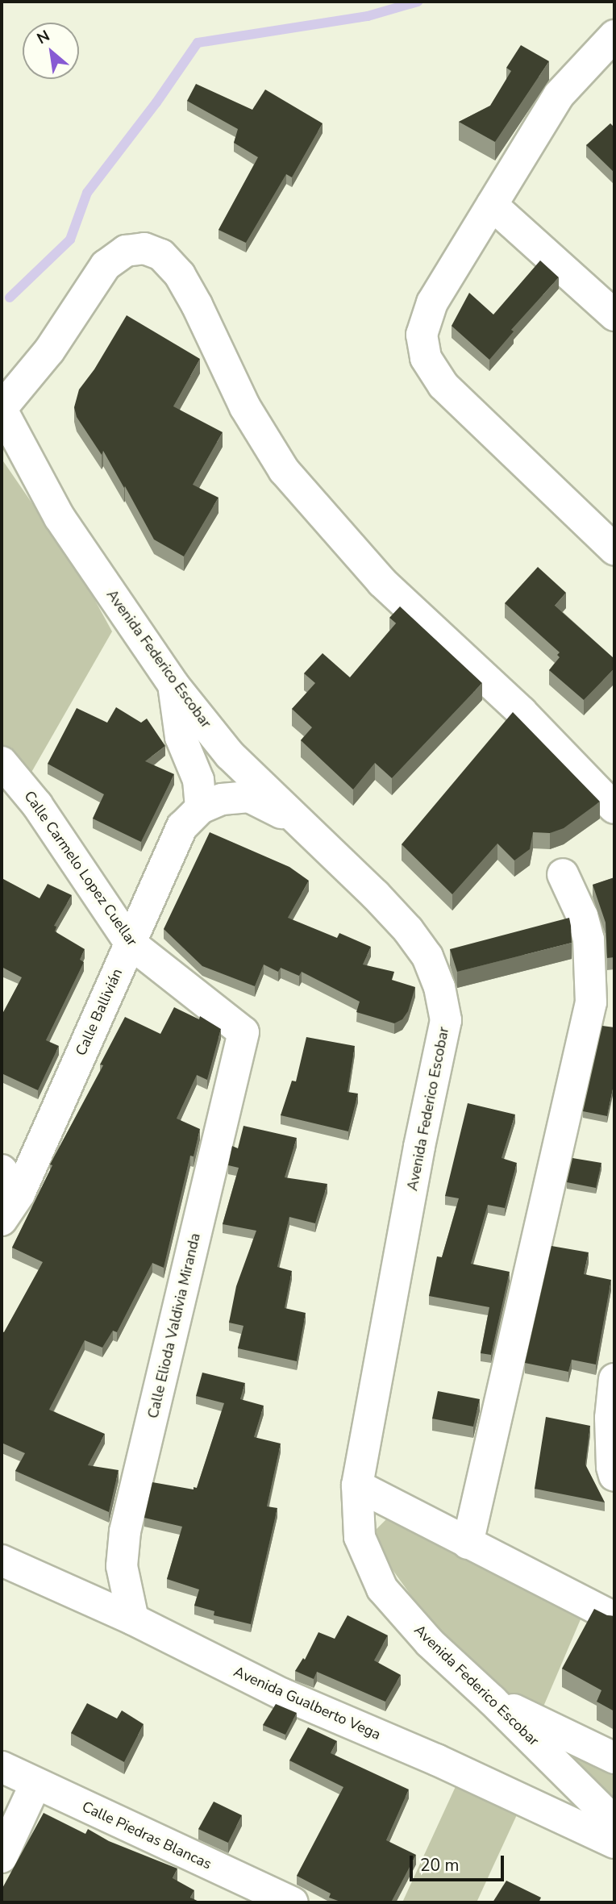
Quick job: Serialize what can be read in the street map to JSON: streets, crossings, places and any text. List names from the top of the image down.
{
  "streets": {
    "street": [
      "Avenida Federico Escobar",
      "Calle Carmelo Lopez Cuellar",
      "Calle Ballivián",
      "Calle Elioda Valdivia Miranda",
      "Avenida Gualberto Vega",
      "Calle Piedras Blancas"
    ]
  },
  "crossings": [
    ["Calle Carmelo Lopez Cuellar", "Calle Ballivián"],
    ["Calle Carmelo Lopez Cuellar", "Calle Elioda Valdivia Miranda"],
    ["Calle Elioda Valdivia Miranda", "Avenida Gualberto Vega"]
  ],
  "scale_bar": "20 m",
  "north": "top left"
}
